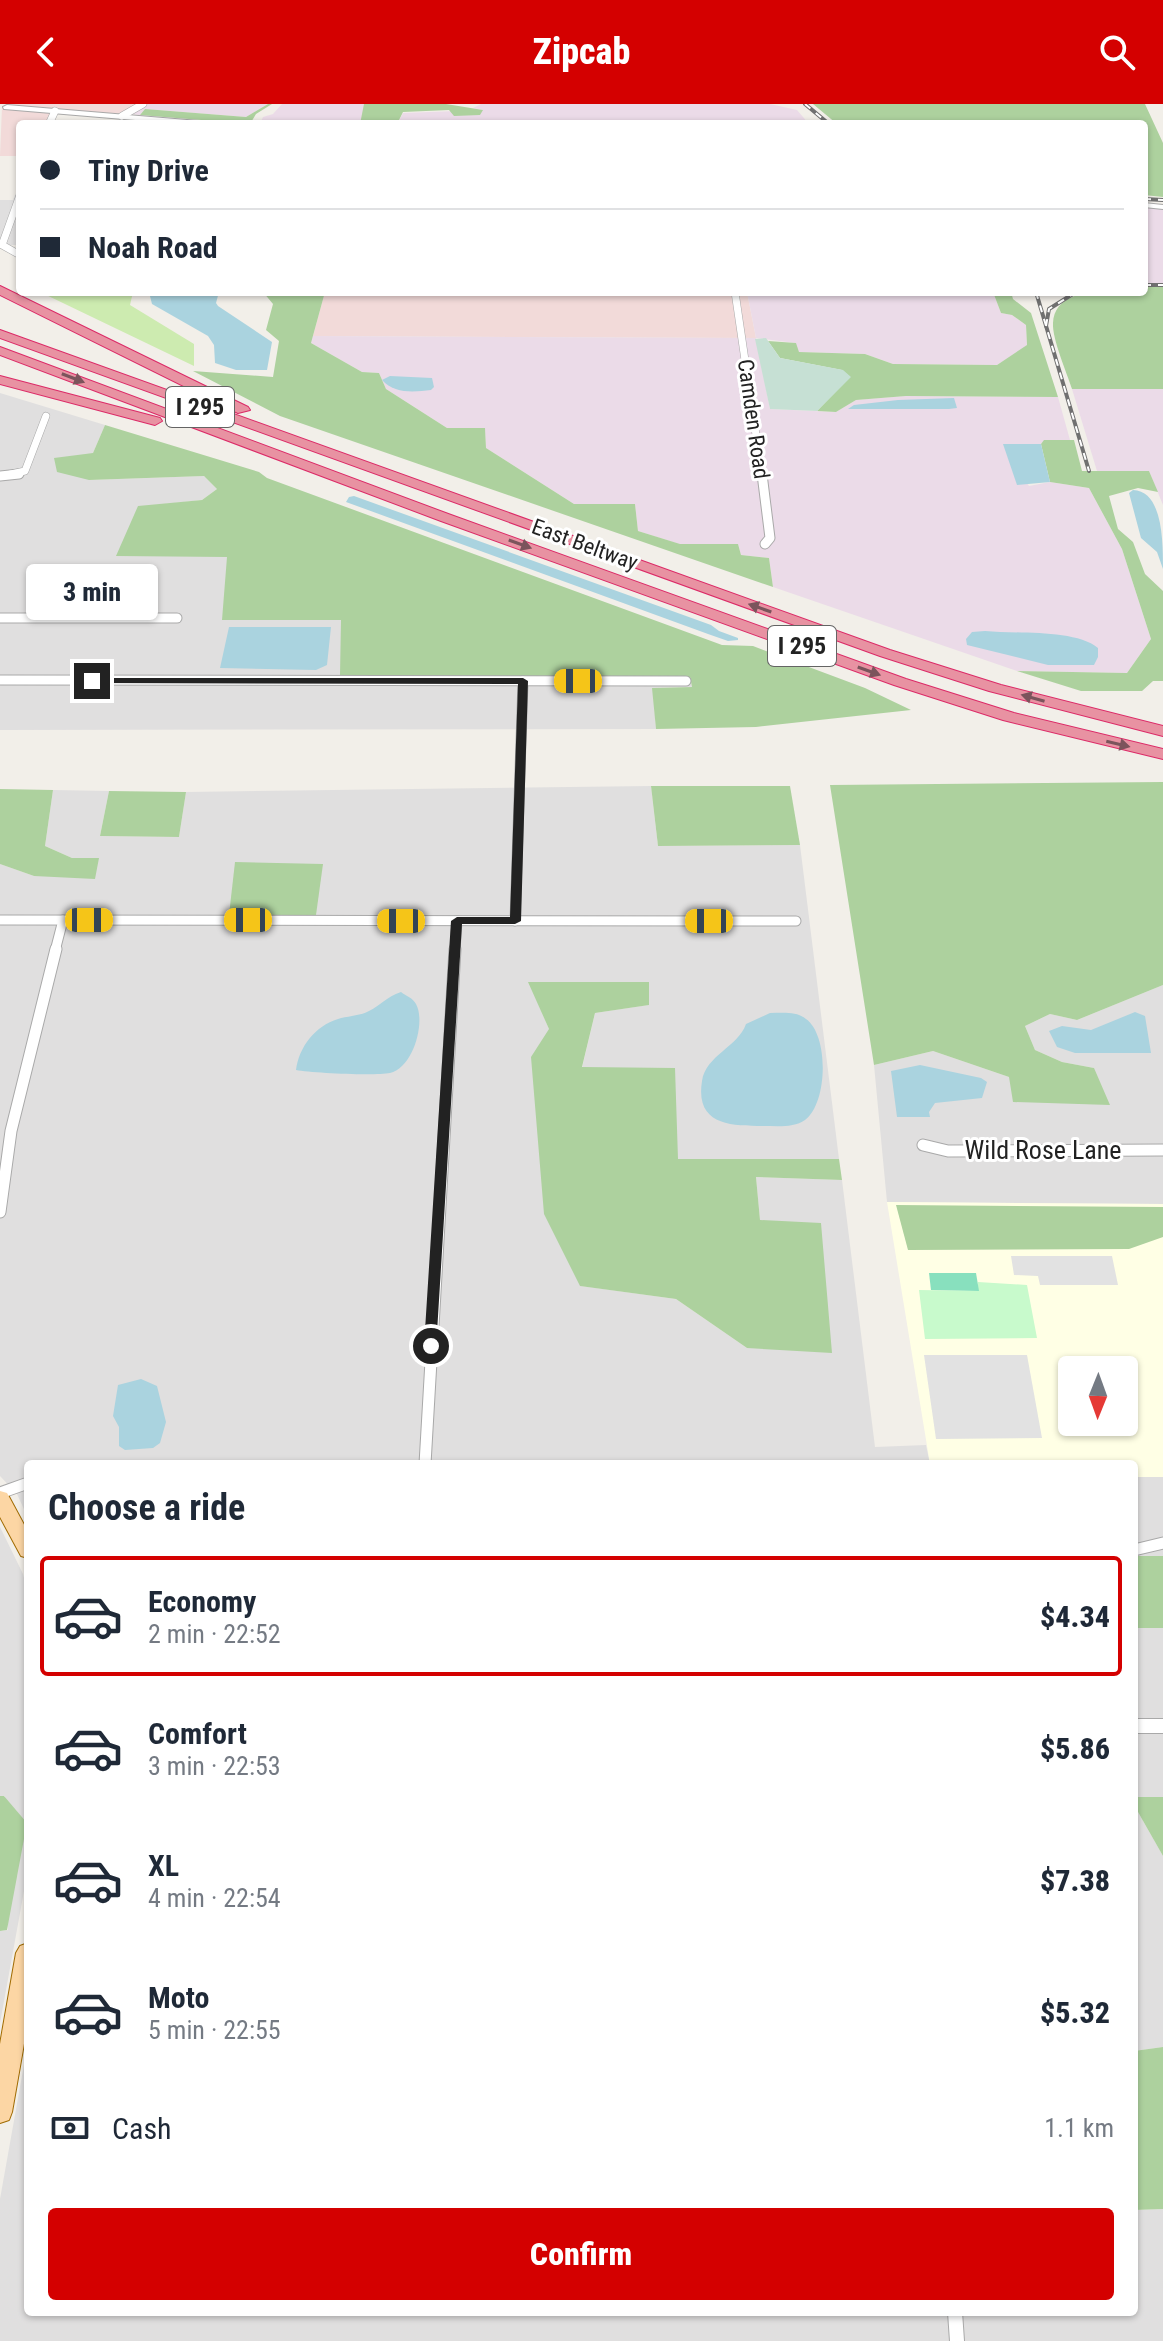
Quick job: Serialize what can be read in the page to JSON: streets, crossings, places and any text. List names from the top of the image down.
{
  "streets": {
    "highway": ["I 295", "East Beltway"],
    "street": ["Camden Road", "Wild Rose Lane"]
  },
  "north": "bottom",
  "page": {
    "header": "Zipcab",
    "banner": ["Tiny Drive", "Noah Road"],
    "bubble": "3 min",
    "heading": "Choose a ride",
    "list": [
      {
        "name": "Economy",
        "note": "2 min · 22:52",
        "value": "$4.34"
      },
      {
        "name": "Comfort",
        "note": "3 min · 22:53",
        "value": "$5.86"
      },
      {
        "name": "XL",
        "note": "4 min · 22:54",
        "value": "$7.38"
      },
      {
        "name": "Moto",
        "note": "5 min · 22:55",
        "value": "$5.32"
      }
    ],
    "pay": ["Cash", "1.1 km"],
    "buttons": "Confirm"
  }
}
